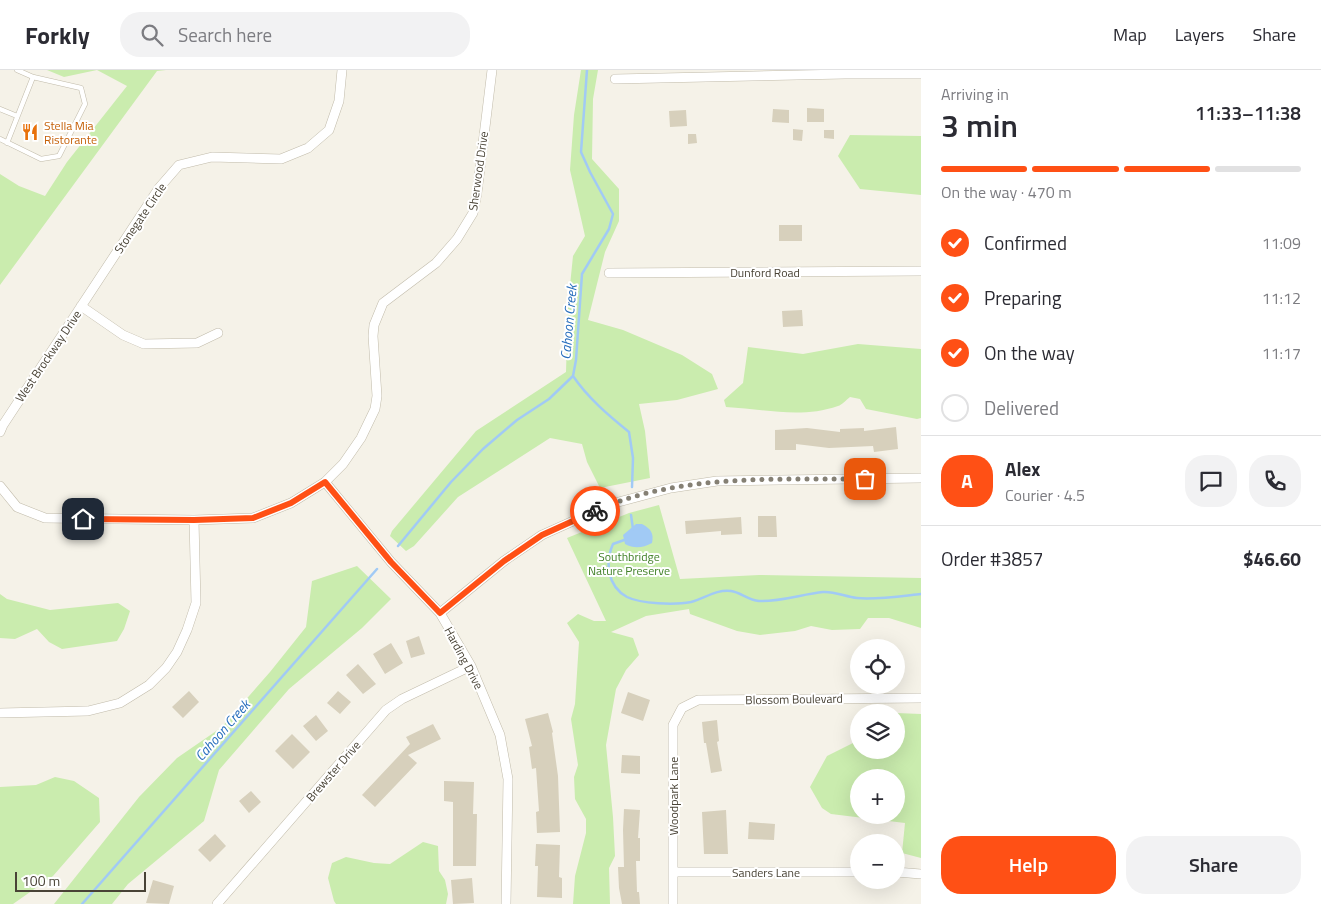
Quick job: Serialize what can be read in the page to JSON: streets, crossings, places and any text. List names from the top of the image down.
{
  "streets": {
    "street": [
      "Sherwood Drive",
      "Stonegate Circle",
      "Dunford Road",
      "West Brockway Drive",
      "Harding Drive",
      "Blossom Boulevard",
      "Brewster Drive",
      "Woodpark Lane",
      "Sanders Lane"
    ]
  },
  "crossings": [
    ["Sherwood Drive", "Harding Drive"],
    ["Stonegate Circle", "West Brockway Drive"],
    ["Harding Drive", "Brewster Drive"],
    ["Blossom Boulevard", "Woodpark Lane"],
    ["Woodpark Lane", "Sanders Lane"]
  ],
  "water": ["Cahoon Creek"],
  "parks": ["Southbridge Nature Preserve"],
  "places": {
    "restaurant": ["Stella Mia Ristorante"]
  },
  "scale_bar": "100 m",
  "page": {
    "header": "Forkly",
    "search": "Search here",
    "nav": ["Map", "Layers", "Share"],
    "heading": ["3 min", "Arriving in", "11:33–11:38"],
    "panel": [
      "Alex",
      "Courier · 4.5",
      "Order #3857",
      "$46.60"
    ],
    "bar": "On the way · 470 m",
    "list": [
      ["Confirmed", "11:09"],
      ["Preparing", "11:12"],
      ["On the way", "11:17"],
      "Delivered"
    ],
    "round": "A",
    "map_buttons": ["+", "−"],
    "buttons": ["Help", "Share"],
    "scale": "100 m"
  }
}
